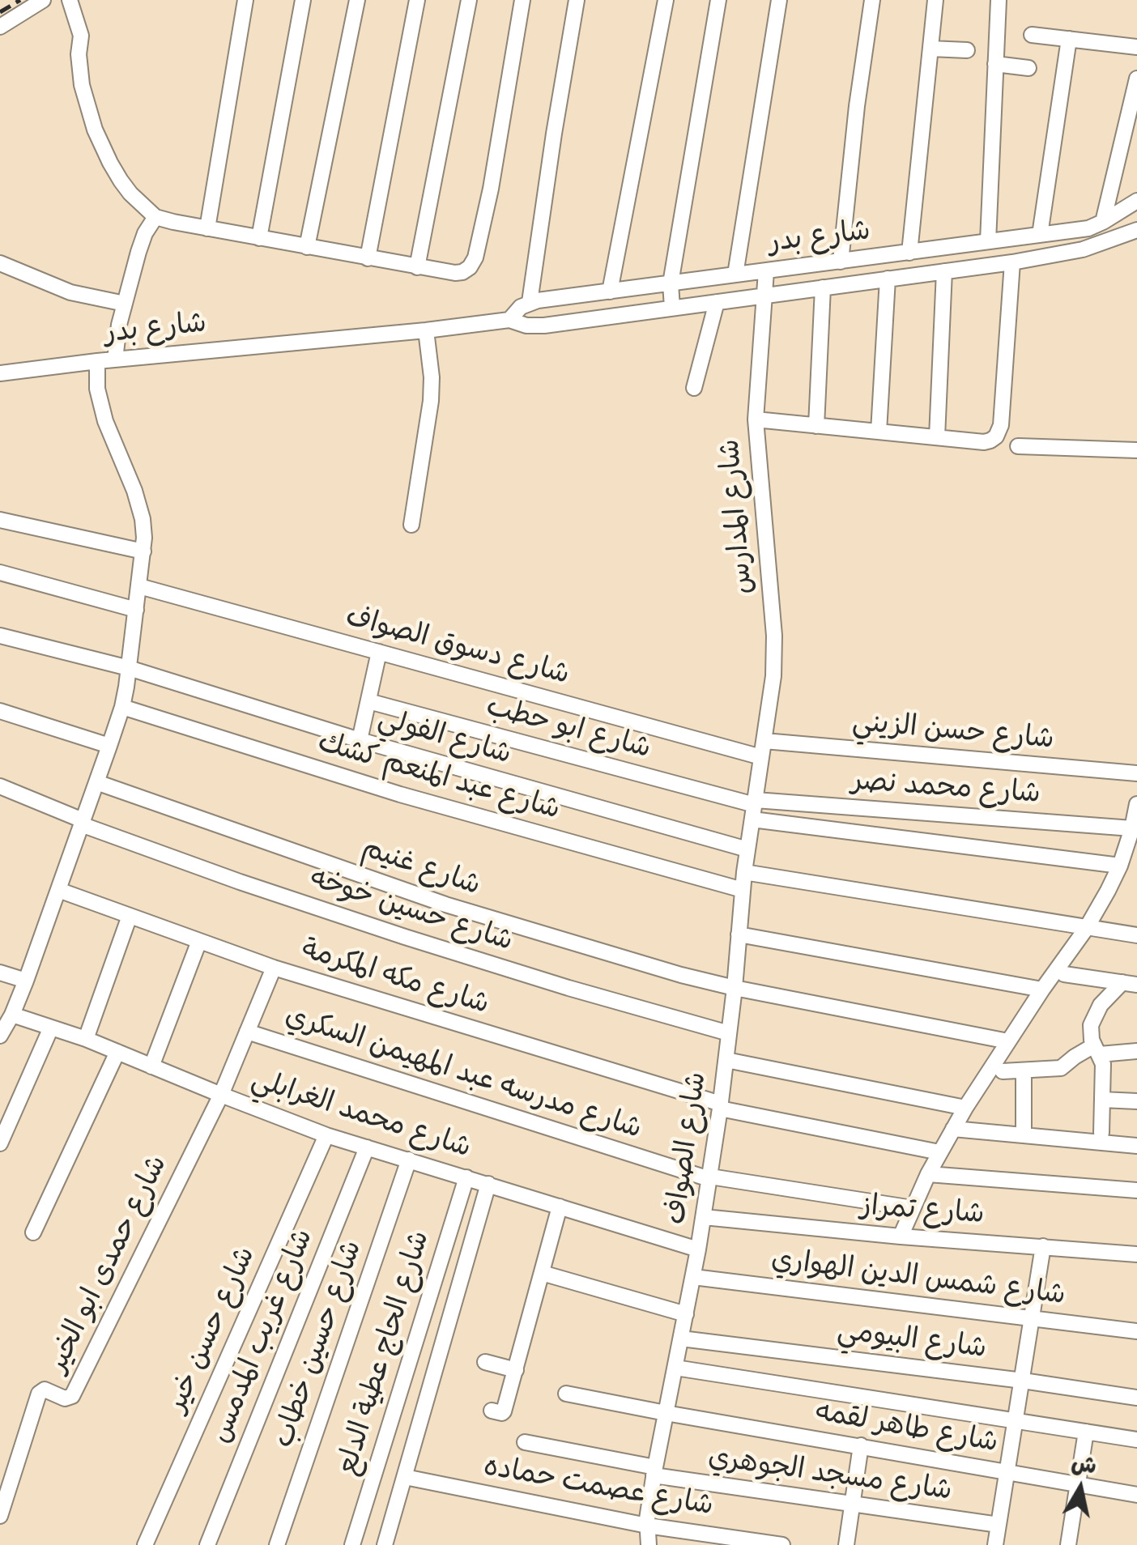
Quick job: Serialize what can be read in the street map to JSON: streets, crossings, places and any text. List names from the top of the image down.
{
  "streets": {
    "street": [
      "شارع بدر",
      "شارع المدارس",
      "شارع دسوق الصواف",
      "شارع ابو حطب",
      "شارع حسن الزيني",
      "شارع الفولي",
      "شارع عبد المنعم كشك",
      "شارع محمد نصر",
      "شارع غنيم",
      "شارع حسين خوخه",
      "شارع مكه المكرمة",
      "شارع مدرسه عبد المهيمن السكري",
      "شارع محمد الغرابلي",
      "شارع الصواف",
      "شارع تمراز",
      "شارع حمدى ابو الخير",
      "شارع شمس الدين الهواري",
      "شارع حسن خير",
      "شارع غريب المدمس",
      "شارع البيومي",
      "شارع حسين خطاب",
      "شارع الحاج عطية الدلع",
      "شارع طاهر لقمه",
      "شارع مسجد الجوهري",
      "شارع عصمت حماده"
    ]
  },
  "crossings": [
    ["شارع بدر", "شارع المدارس"],
    ["شارع المدارس", "شارع دسوق الصواف"],
    ["شارع المدارس", "شارع حسن الزيني"],
    ["شارع المدارس", "شارع الصواف"],
    ["شارع دسوق الصواف", "شارع الصواف"],
    ["شارع ابو حطب", "شارع محمد نصر"],
    ["شارع ابو حطب", "شارع الصواف"],
    ["شارع الفولي", "شارع الصواف"],
    ["شارع عبد المنعم كشك", "شارع الصواف"],
    ["شارع محمد نصر", "شارع الصواف"],
    ["شارع غنيم", "شارع الصواف"],
    ["شارع حسين خوخه", "شارع الصواف"],
    ["شارع مكه المكرمة", "شارع الصواف"],
    ["شارع مدرسه عبد المهيمن السكري", "شارع الصواف"],
    ["شارع محمد الغرابلي", "شارع الصواف"],
    ["شارع محمد الغرابلي", "شارع حمدى ابو الخير"],
    ["شارع محمد الغرابلي", "شارع حسن خير"],
    ["شارع محمد الغرابلي", "شارع غريب المدمس"],
    ["شارع محمد الغرابلي", "شارع حسين خطاب"],
    ["شارع محمد الغرابلي", "شارع الحاج عطية الدلع"],
    ["شارع الصواف", "شارع تمراز"],
    ["شارع الصواف", "شارع شمس الدين الهواري"],
    ["شارع الصواف", "شارع البيومي"],
    ["شارع الصواف", "شارع طاهر لقمه"],
    ["شارع الصواف", "شارع مسجد الجوهري"],
    ["شارع الصواف", "شارع عصمت حماده"]
  ],
  "north": "top"
}
